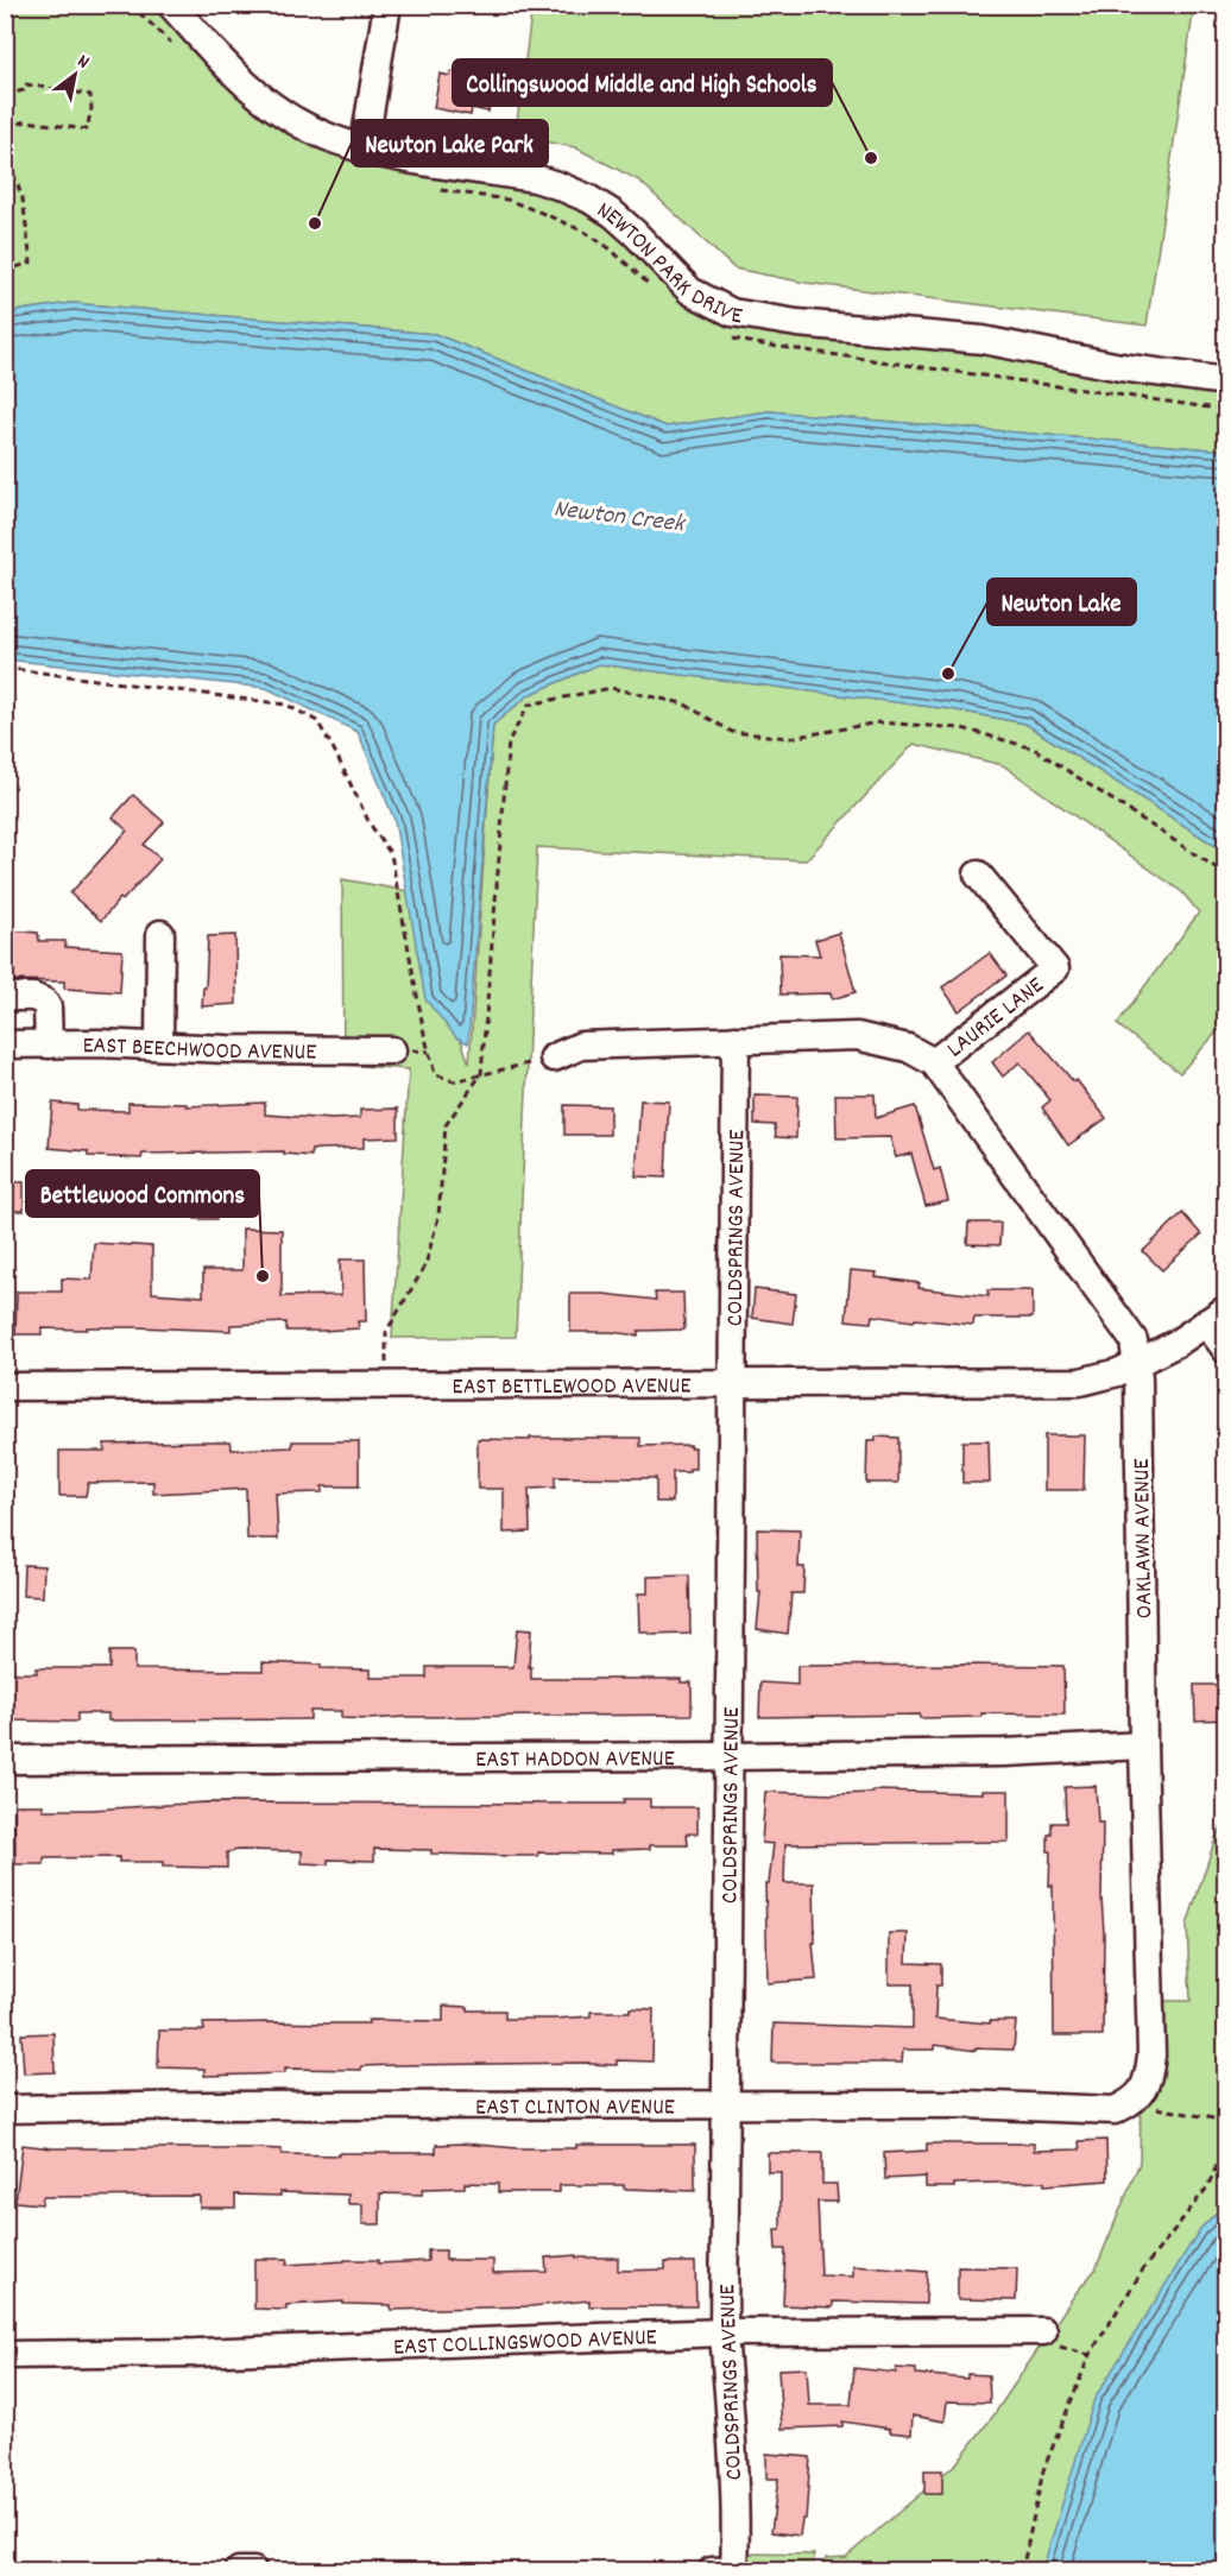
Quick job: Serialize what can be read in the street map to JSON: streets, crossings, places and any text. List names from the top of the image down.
{
  "streets": {
    "street": [
      "NEWTON PARK DRIVE",
      "LAURIE LANE",
      "EAST BEECHWOOD AVENUE",
      "COLDSPRINGS AVENUE",
      "EAST BETTLEWOOD AVENUE",
      "OAKLAWN AVENUE",
      "EAST HADDON AVENUE",
      "EAST CLINTON AVENUE",
      "EAST COLLINGSWOOD AVENUE"
    ]
  },
  "crossings": [
    ["LAURIE LANE", "OAKLAWN AVENUE"],
    ["COLDSPRINGS AVENUE", "EAST BETTLEWOOD AVENUE"],
    ["COLDSPRINGS AVENUE", "EAST HADDON AVENUE"],
    ["COLDSPRINGS AVENUE", "EAST CLINTON AVENUE"],
    ["COLDSPRINGS AVENUE", "EAST COLLINGSWOOD AVENUE"],
    ["EAST BETTLEWOOD AVENUE", "OAKLAWN AVENUE"],
    ["OAKLAWN AVENUE", "EAST HADDON AVENUE"],
    ["OAKLAWN AVENUE", "EAST CLINTON AVENUE"]
  ],
  "water": ["Newton Creek"],
  "places": [
    "Collingswood Middle and High Schools",
    "Newton Lake Park",
    "Newton Lake",
    "Bettlewood Commons"
  ],
  "north": "top right"
}
